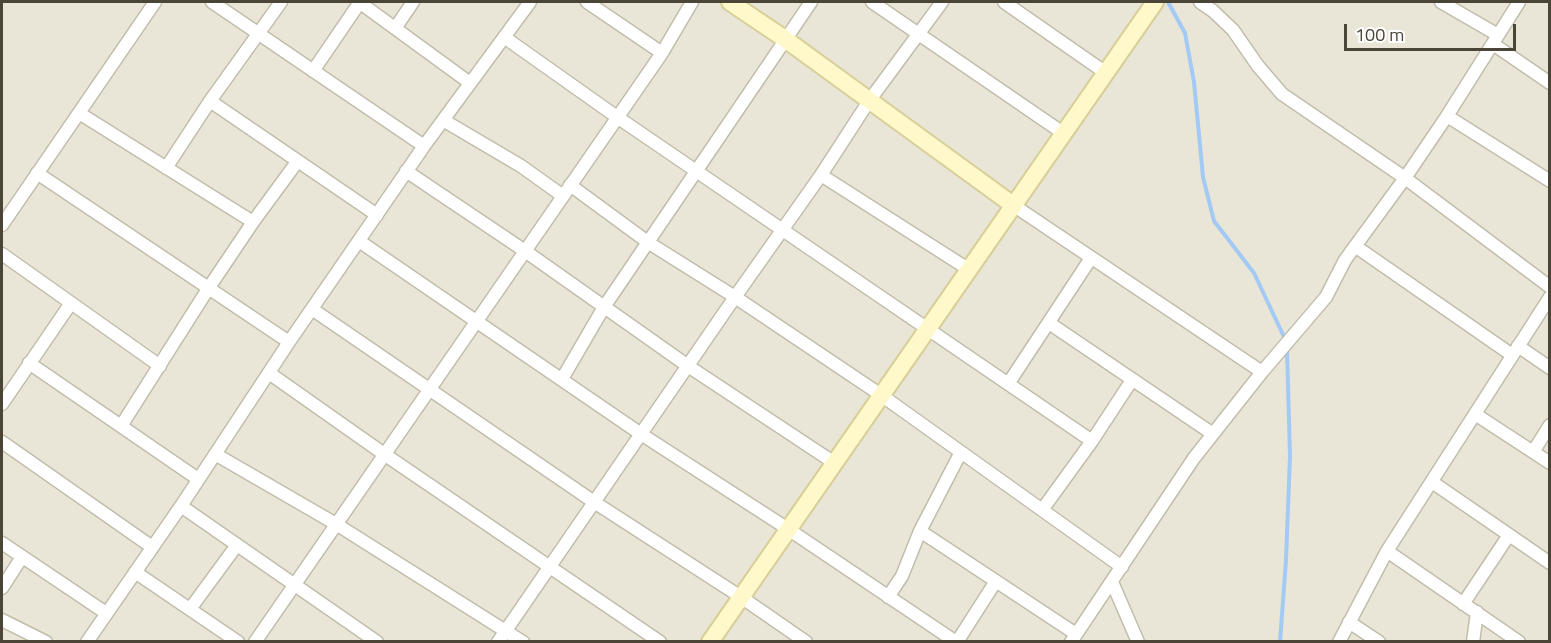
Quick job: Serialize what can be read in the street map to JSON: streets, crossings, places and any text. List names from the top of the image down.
{
  "scale_bar": "100 m"
}
